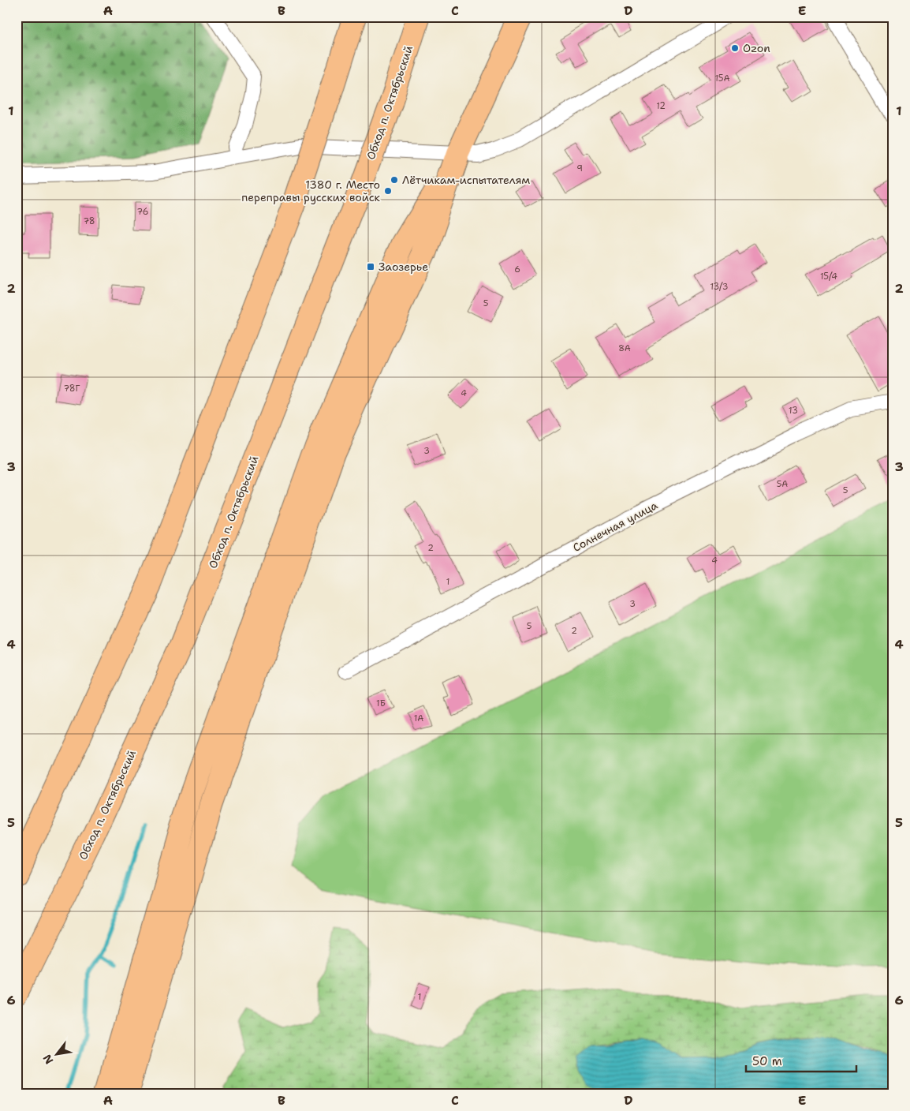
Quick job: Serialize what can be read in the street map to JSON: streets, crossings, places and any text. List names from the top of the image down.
{
  "streets": {
    "main road": ["Обход п. Октябрьский"],
    "street": ["Солнечная улица"]
  },
  "places": {
    "other": ["Ozon", "Лётчикам-испытателям", "1380 г. Место переправы русских войск"],
    "transit": ["Заозерье"]
  },
  "house_numbers": [
    "15А",
    "12",
    "9",
    "76",
    "78",
    "6",
    "15/4",
    "13/3",
    "5",
    "8А",
    "78Г",
    "4",
    "13",
    "3",
    "5А",
    "5",
    "2",
    "4",
    "1",
    "3",
    "5",
    "2",
    "1Б",
    "1А",
    "1"
  ],
  "scale_bar": "50 m",
  "north": "bottom left",
  "grid": {
    "columns": [
      "A",
      "B",
      "C",
      "D",
      "E"
    ],
    "rows": [
      "1",
      "2",
      "3",
      "4",
      "5",
      "6"
    ]
  }
}
